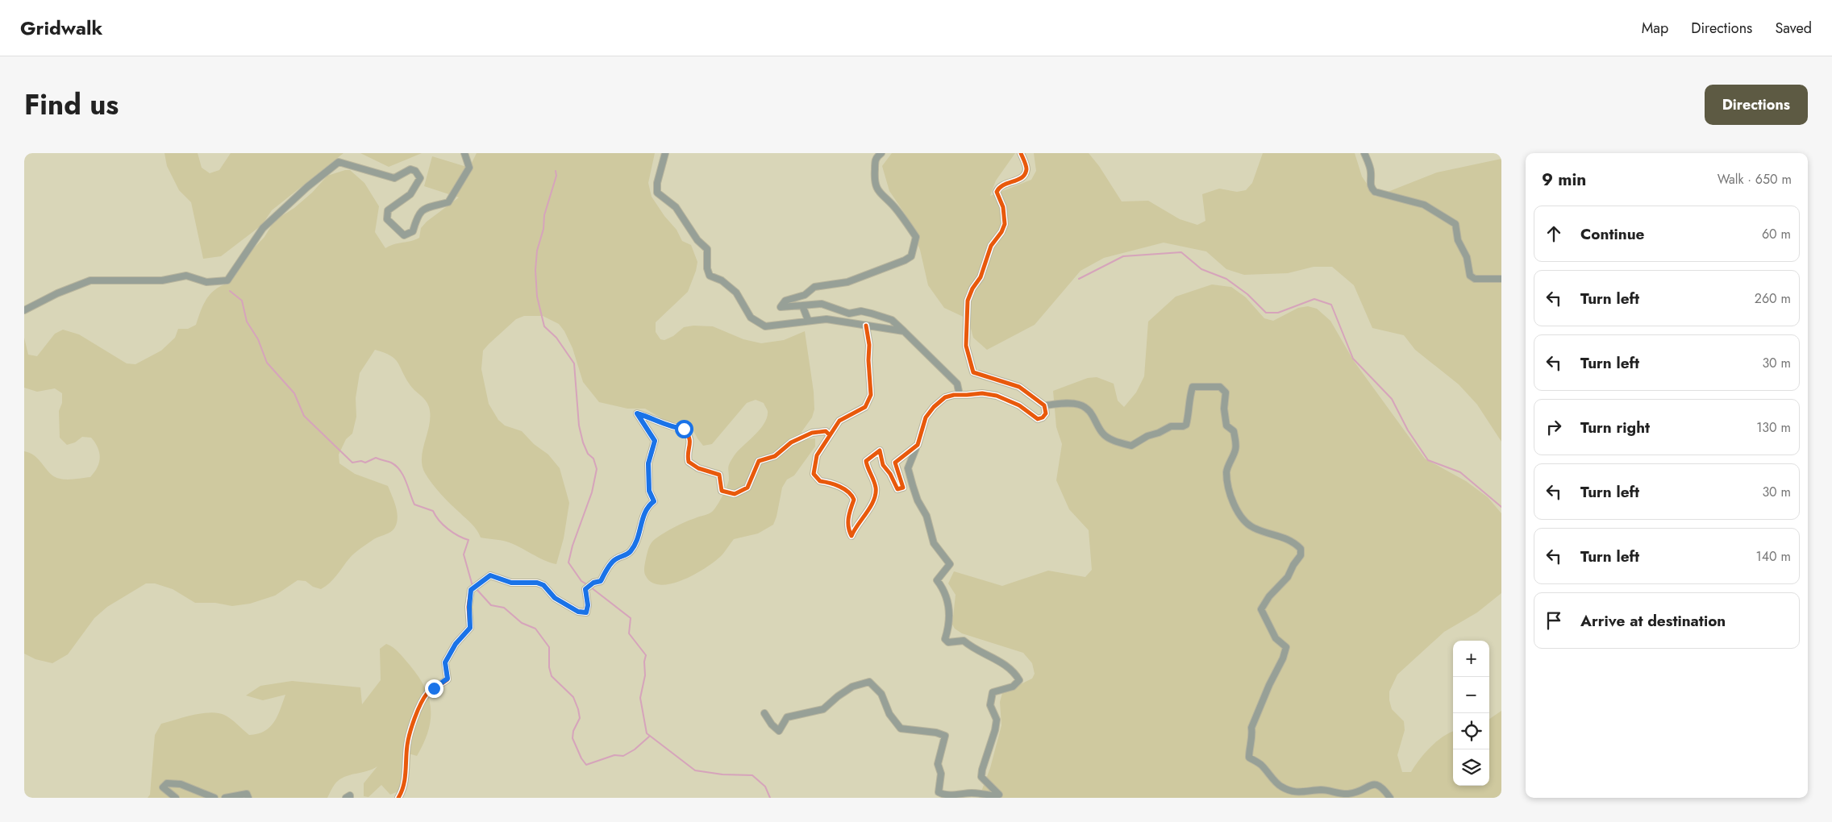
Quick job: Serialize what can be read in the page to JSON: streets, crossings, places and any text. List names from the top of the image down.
{
  "page": {
    "header": "Gridwalk",
    "nav": ["Map", "Directions", "Saved"],
    "title": "Find us",
    "buttons": "Directions",
    "heading": ["9 min", "Walk · 650 m"],
    "list": [
      ["Continue", "60 m"],
      ["Turn left", "260 m"],
      ["Turn left", "30 m"],
      ["Turn right", "130 m"],
      ["Turn left", "30 m"],
      ["Turn left", "140 m"],
      "Arrive at destination"
    ],
    "map_buttons": ["+", "−"]
  }
}
